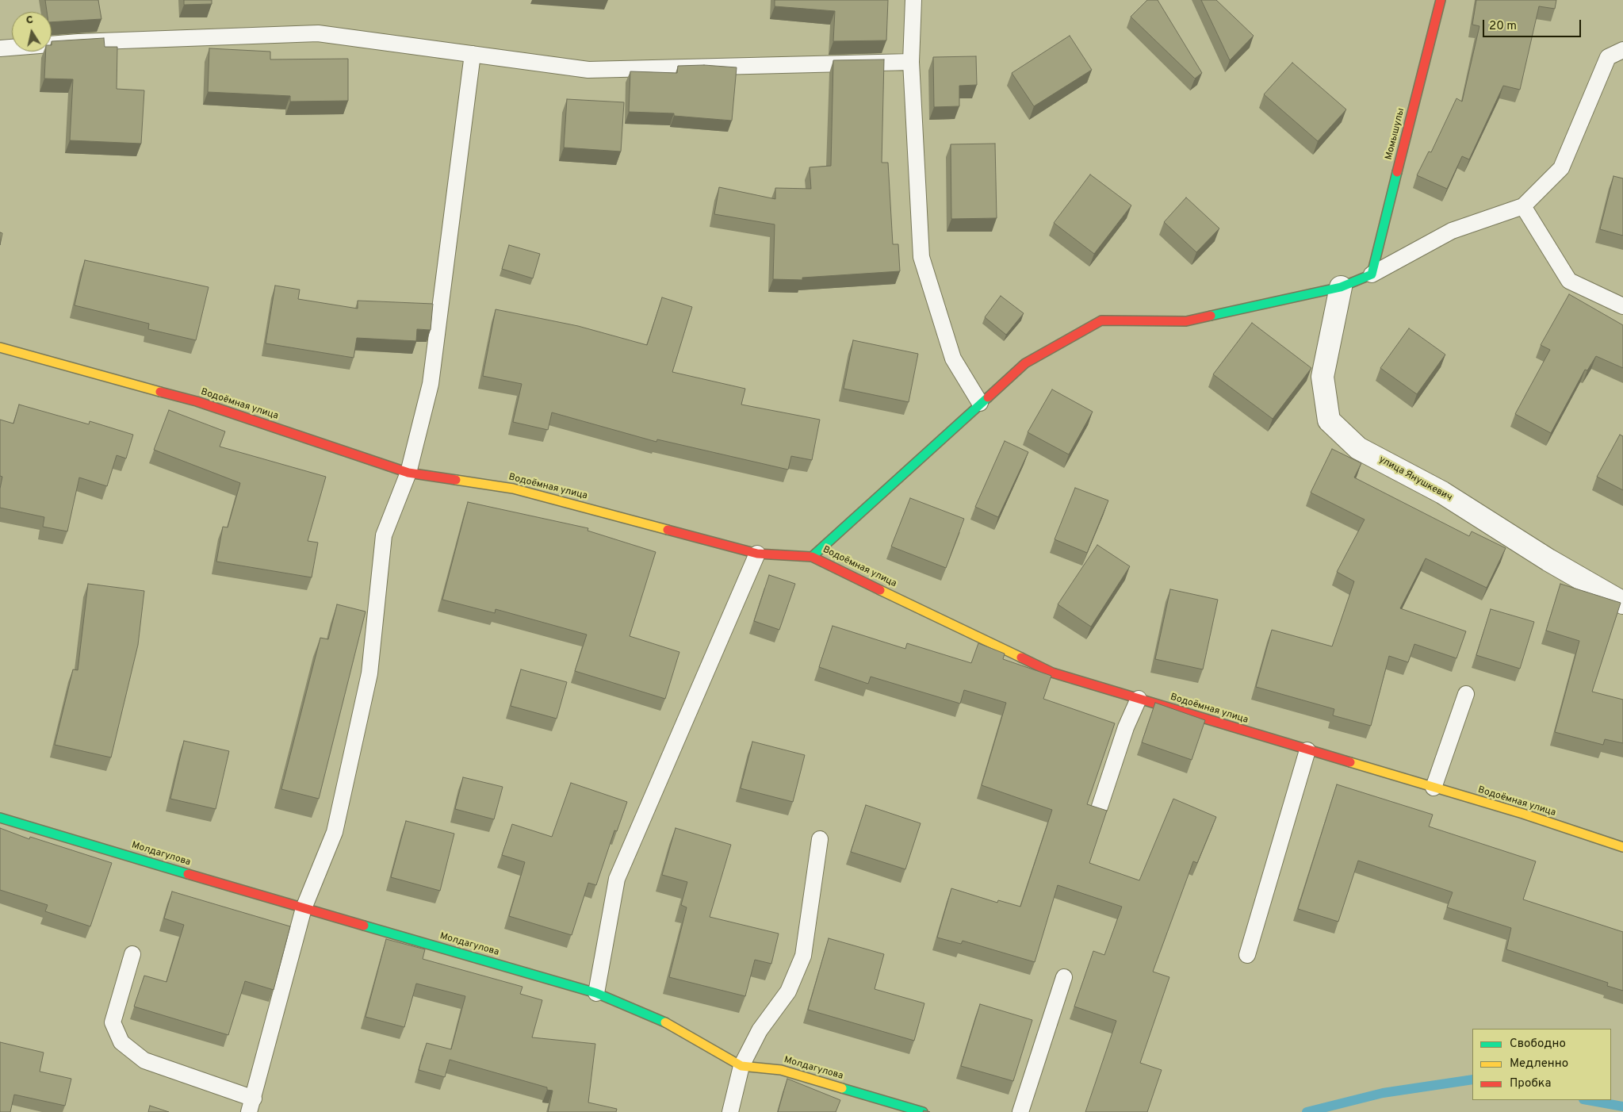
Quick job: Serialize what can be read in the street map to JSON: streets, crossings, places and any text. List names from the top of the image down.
{
  "streets": {
    "street": [
      "Момышулы",
      "Водоёмная улица",
      "улица Янушкевич",
      "Молдагулова"
    ]
  },
  "legend": ["Свободно", "Медленно", "Пробка"],
  "scale_bar": "20 m",
  "north": "top"
}
